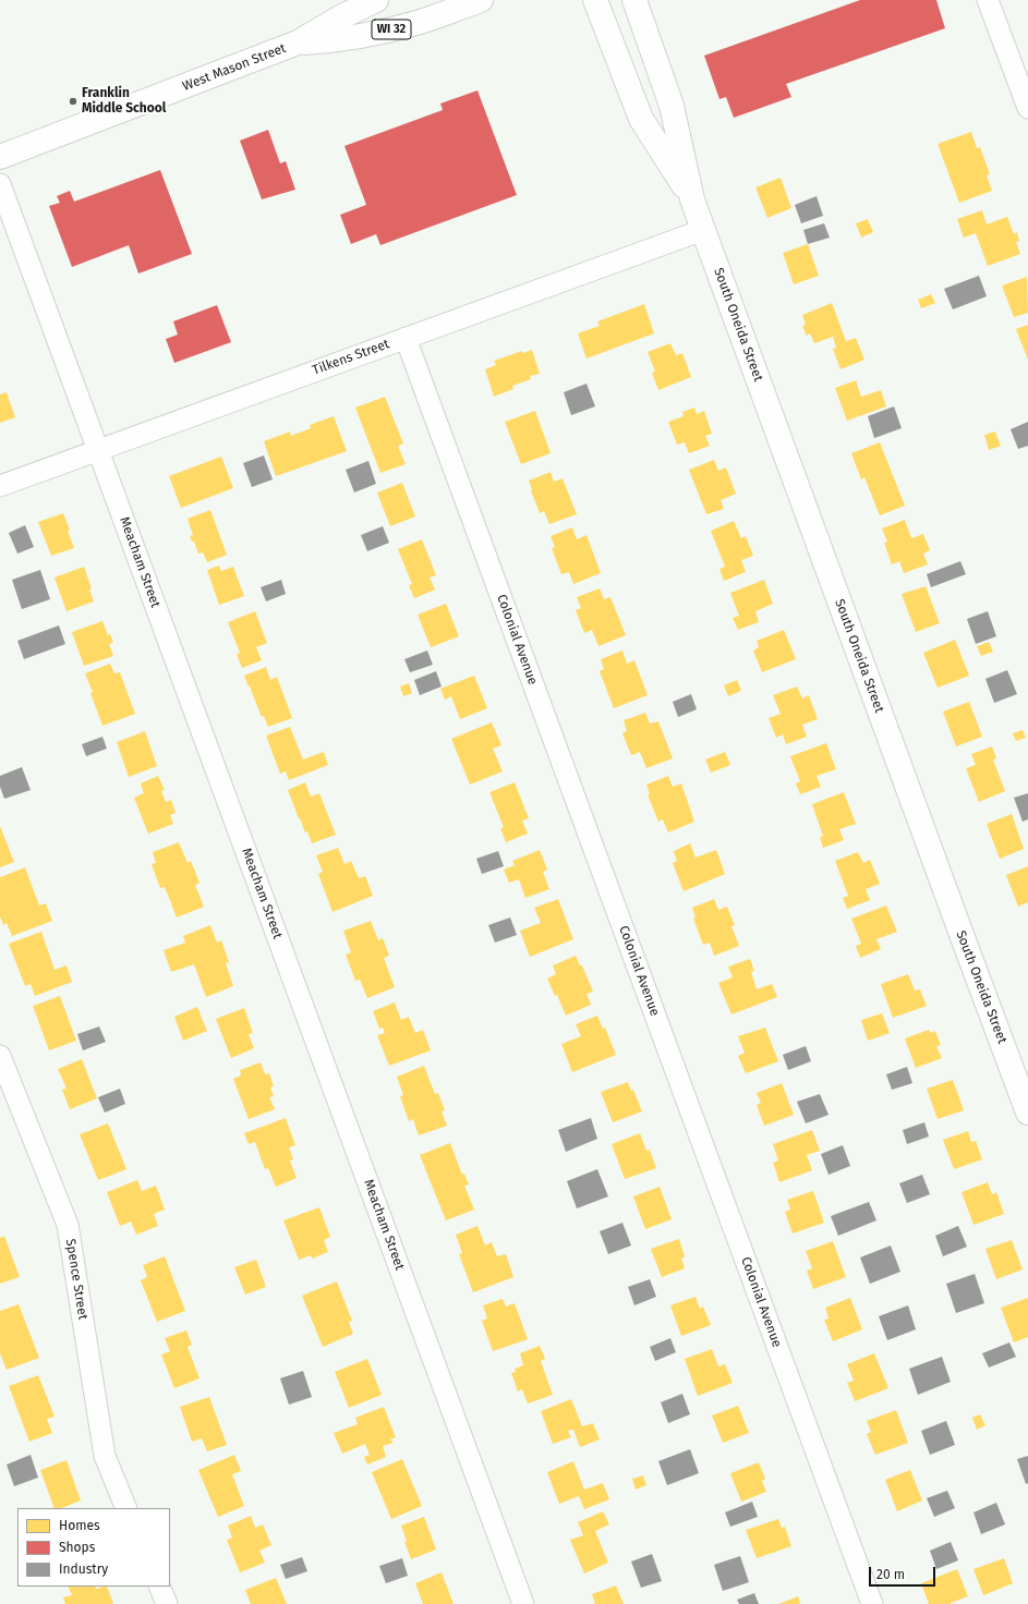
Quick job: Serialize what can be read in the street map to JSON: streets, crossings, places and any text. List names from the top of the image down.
{
  "streets": {
    "street": [
      "WI 32",
      "West Mason Street",
      "South Oneida Street",
      "Tilkens Street",
      "Meacham Street",
      "Colonial Avenue",
      "Spence Street"
    ]
  },
  "crossings": [
    ["South Oneida Street", "Tilkens Street"],
    ["Tilkens Street", "Meacham Street"],
    ["Tilkens Street", "Colonial Avenue"]
  ],
  "places": ["Franklin Middle School"],
  "legend": ["Homes", "Shops", "Industry"],
  "scale_bar": "20 m"
}
